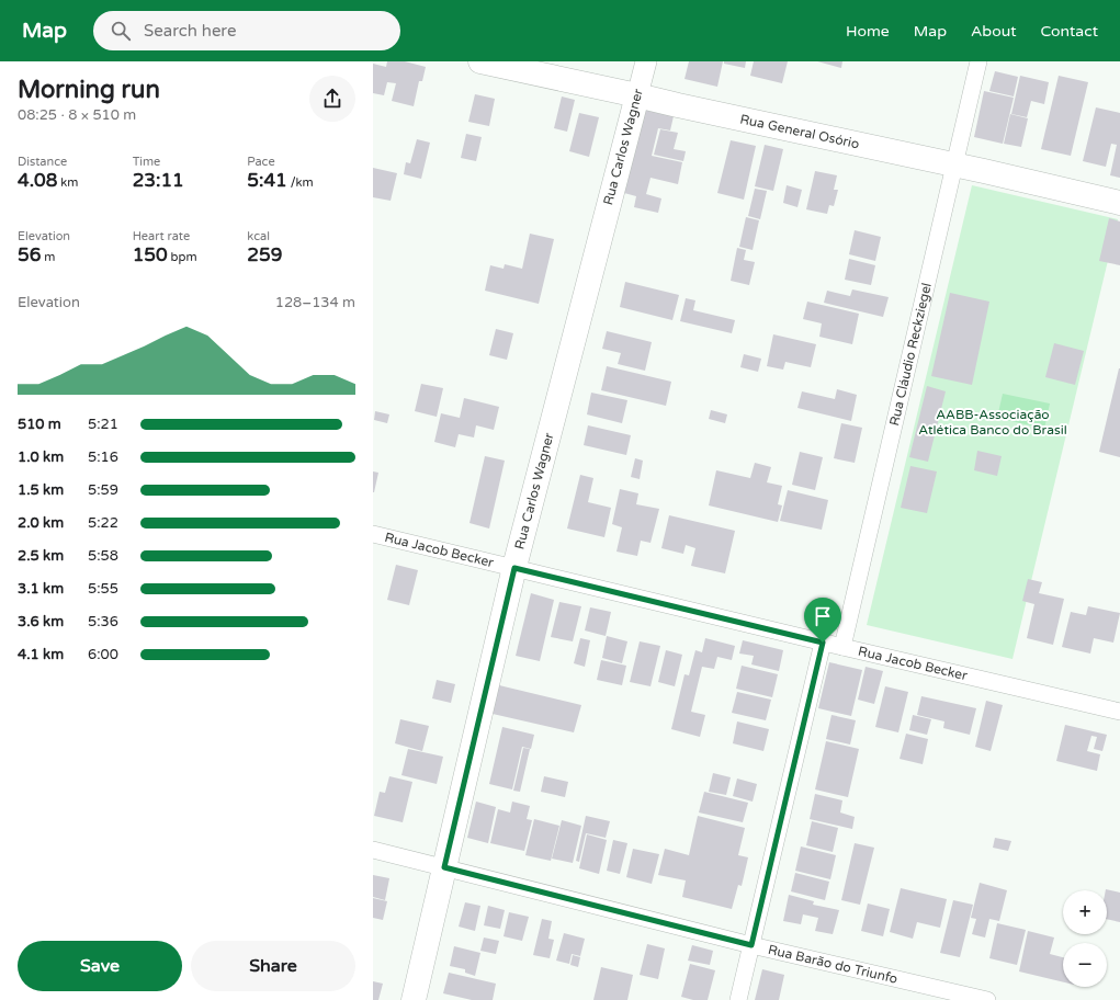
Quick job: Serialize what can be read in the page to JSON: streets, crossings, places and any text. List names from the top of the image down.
{
  "streets": {
    "main road": ["Rua General Osório", "Rua Carlos Wagner"],
    "street": ["Rua Cláudio Reckziegel", "Rua Jacob Becker", "Rua Barão do Triunfo"]
  },
  "crossings": [
    ["Rua General Osório", "Rua Carlos Wagner"],
    ["Rua General Osório", "Rua Cláudio Reckziegel"],
    ["Rua Carlos Wagner", "Rua Jacob Becker"],
    ["Rua Carlos Wagner", "Rua Barão do Triunfo"],
    ["Rua Cláudio Reckziegel", "Rua Jacob Becker"]
  ],
  "parks": ["AABB-Associação Atlética Banco do Brasil"],
  "page": {
    "header": "Map",
    "search": "Search here",
    "nav": [
      "Home",
      "Map",
      "About",
      "Contact"
    ],
    "heading": ["Morning run", "08:25 · 8 × 510 m"],
    "stats": [
      ["Distance", "4.08 km"],
      ["Time", "23:11"],
      ["Pace", "5:41 /km"],
      ["Elevation", "56 m"],
      ["Heart rate", "150 bpm"],
      ["kcal", "259"]
    ],
    "chart": ["Elevation", "128–134 m"],
    "list": [
      {
        "name": "510 m",
        "note": "5:21"
      },
      {
        "name": "1.0 km",
        "note": "5:16"
      },
      {
        "name": "1.5 km",
        "note": "5:59"
      },
      {
        "name": "2.0 km",
        "note": "5:22"
      },
      {
        "name": "2.5 km",
        "note": "5:58"
      },
      {
        "name": "3.1 km",
        "note": "5:55"
      },
      {
        "name": "3.6 km",
        "note": "5:36"
      },
      {
        "name": "4.1 km",
        "note": "6:00"
      }
    ],
    "map_buttons": ["+", "−"],
    "buttons": ["Save", "Share"]
  }
}
